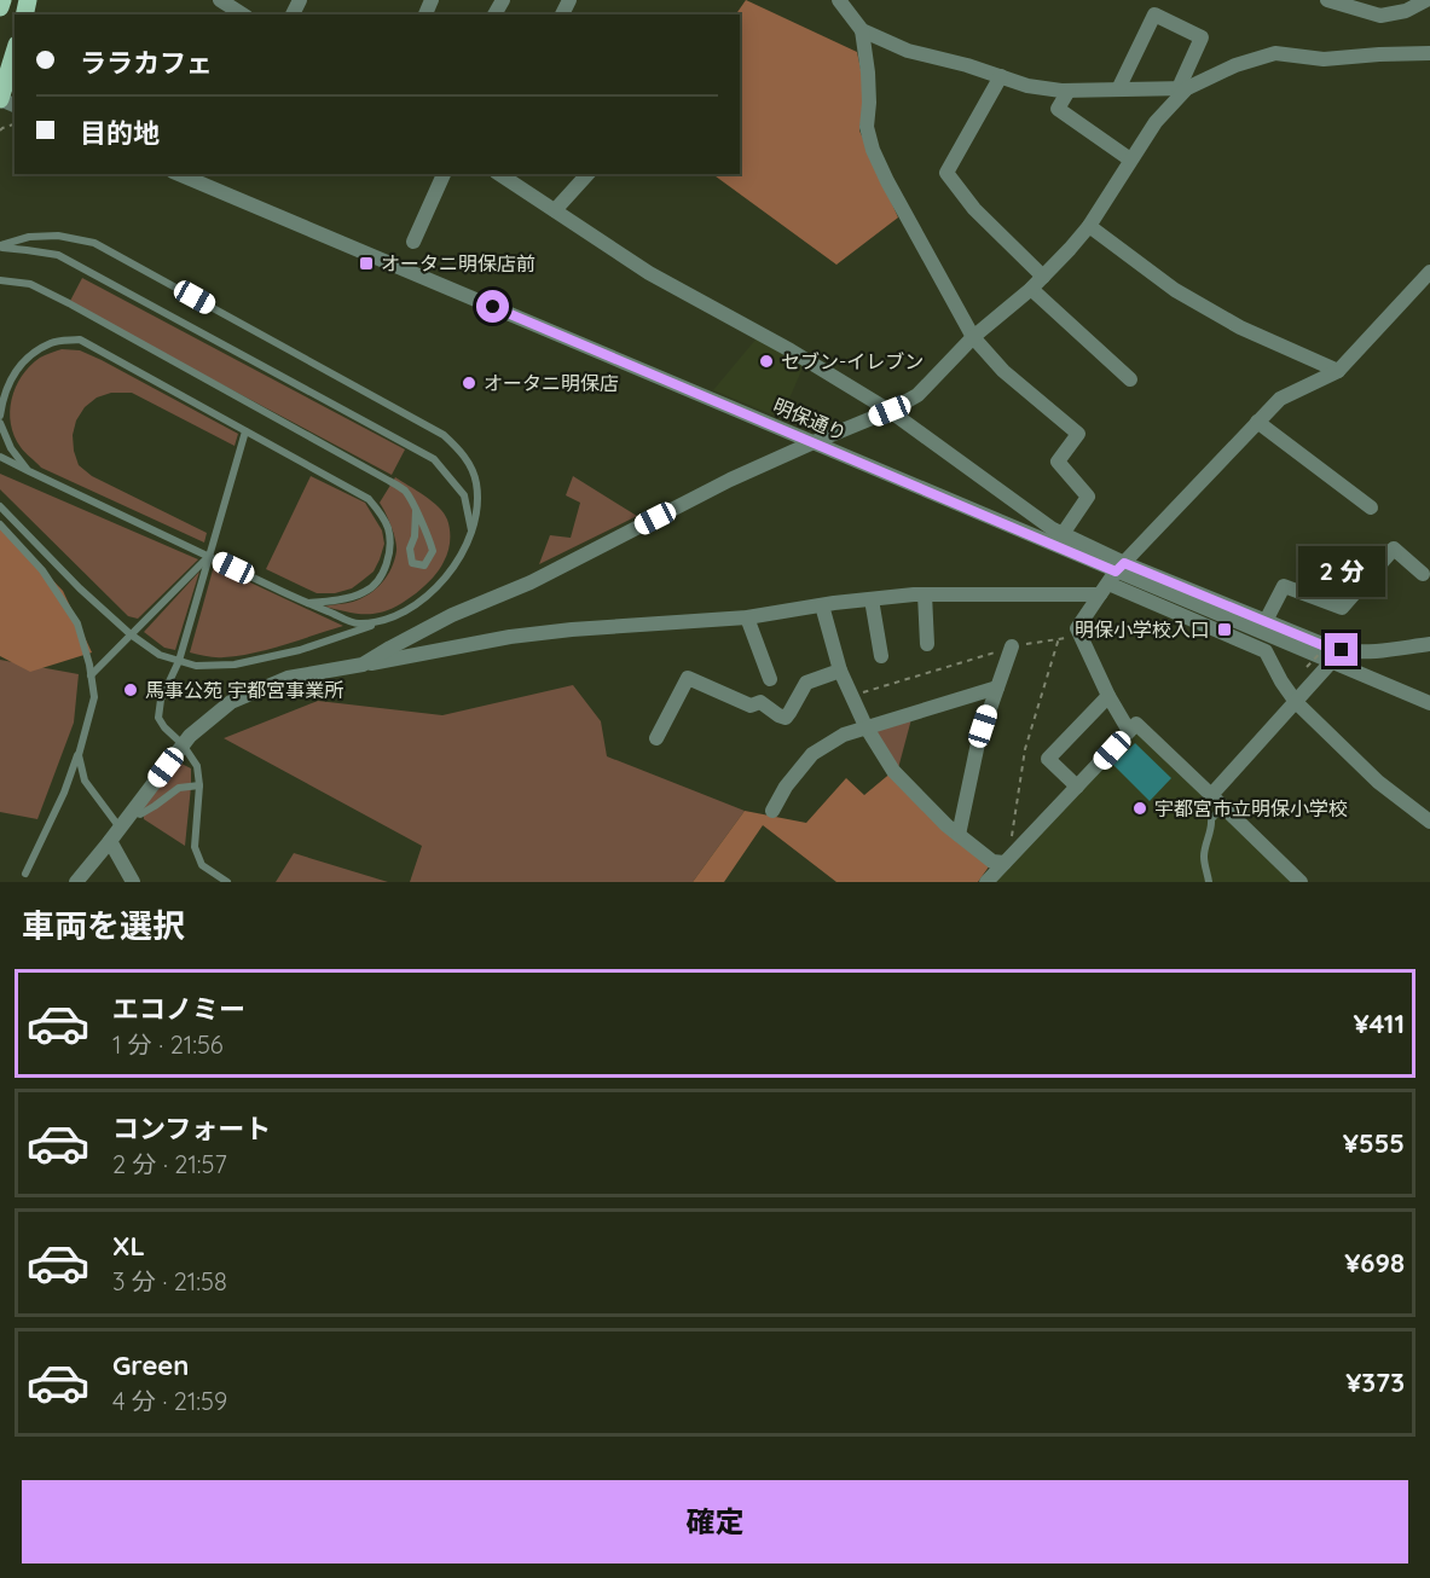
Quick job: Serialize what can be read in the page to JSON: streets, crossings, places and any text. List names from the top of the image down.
{
  "streets": {
    "street": ["明保通り"]
  },
  "places": {
    "transit": ["オータニ明保店前", "明保小学校入口"],
    "other": [
      "セブン-イレブン",
      "オータニ明保店",
      "馬事公苑 宇都宮事業所",
      "宇都宮市立明保小学校"
    ]
  },
  "page": {
    "banner": ["ララカフェ", "目的地"],
    "bubble": "2 分",
    "heading": "車両を選択",
    "list": [
      {
        "name": "エコノミー",
        "note": "1 分 · 21:56",
        "value": "¥411"
      },
      {
        "name": "コンフォート",
        "note": "2 分 · 21:57",
        "value": "¥555"
      },
      {
        "name": "XL",
        "note": "3 分 · 21:58",
        "value": "¥698"
      },
      {
        "name": "Green",
        "note": "4 分 · 21:59",
        "value": "¥373"
      }
    ],
    "buttons": "確定"
  }
}
